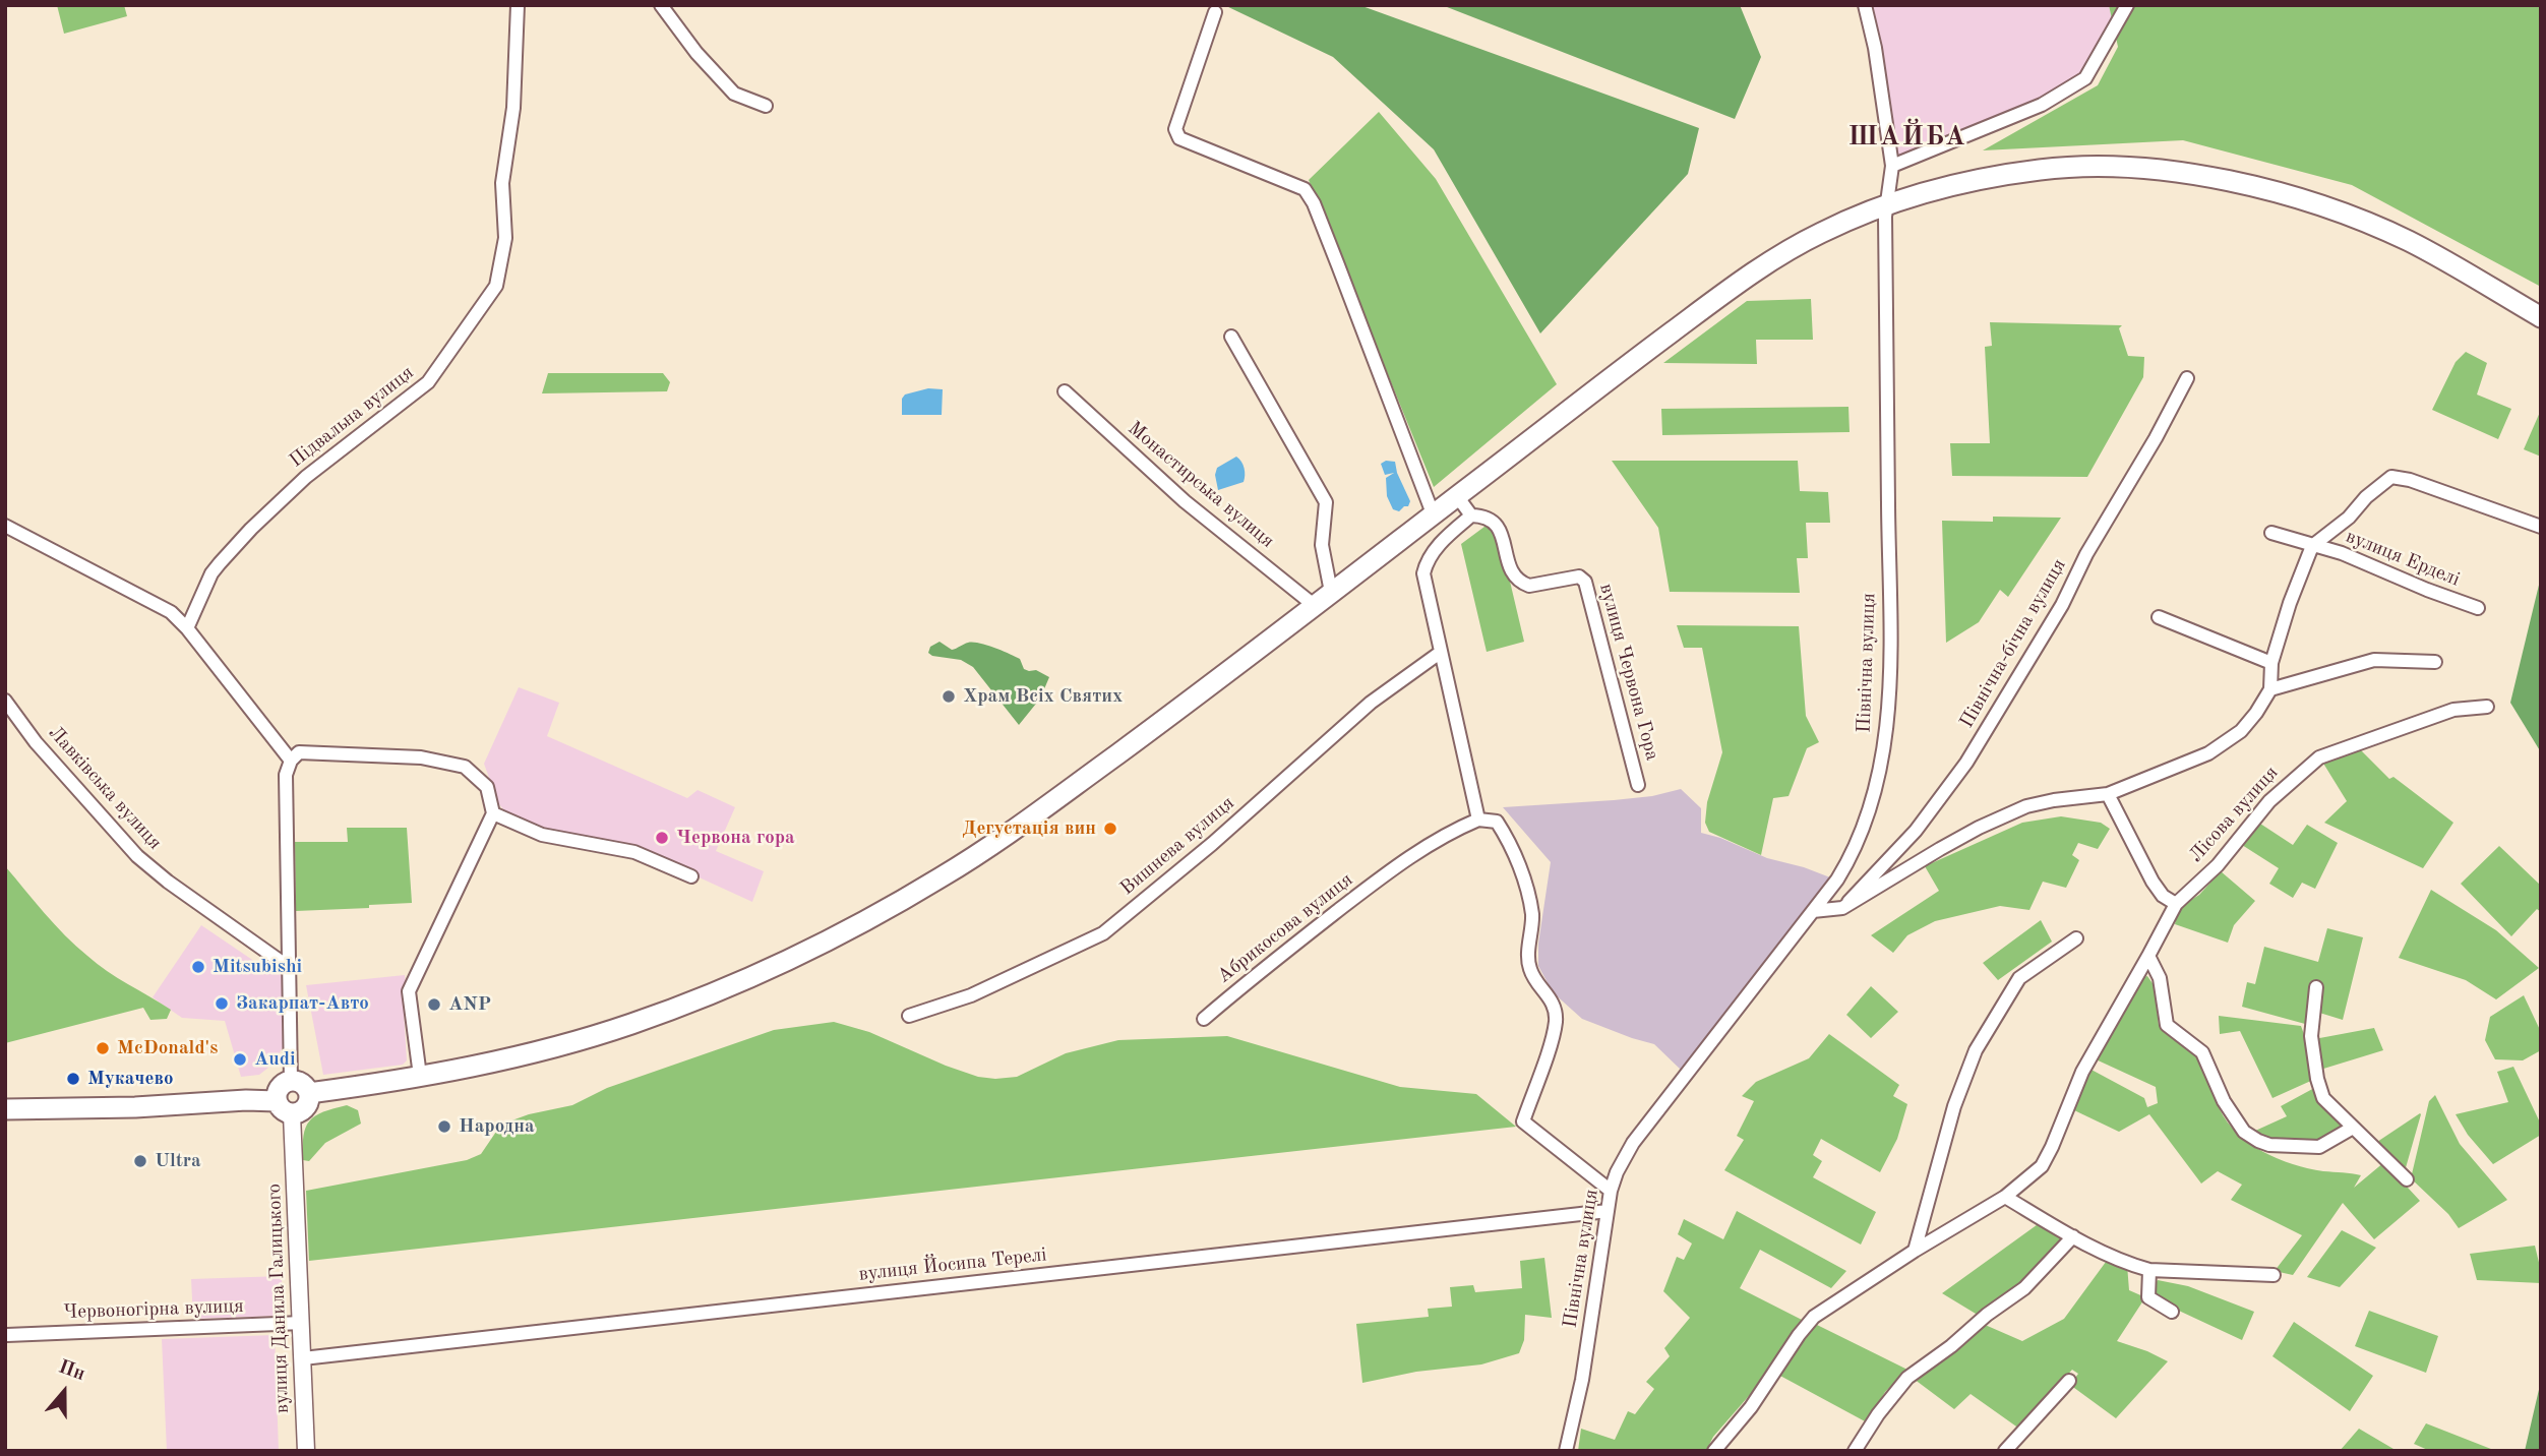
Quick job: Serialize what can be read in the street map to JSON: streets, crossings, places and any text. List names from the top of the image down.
{
  "streets": {
    "main road": ["вулиця Данила Галицького"],
    "street": [
      "Підвальна вулиця",
      "Монастирська вулиця",
      "вулиця Ерделі",
      "Північна-бічна вулиця",
      "Північна вулиця",
      "вулиця Червона Гора",
      "Лавківська вулиця",
      "Лісова вулиця",
      "Вишнева вулиця",
      "Абрикосова вулиця",
      "вулиця Йосипа Терелі",
      "Червоногірна вулиця"
    ]
  },
  "crossings": [
    ["Північна вулиця", "вулиця Йосипа Терелі"],
    ["вулиця Йосипа Терелі", "вулиця Данила Галицького"],
    ["вулиця Данила Галицького", "Червоногірна вулиця"]
  ],
  "districts": ["ШАЙБА"],
  "places": [
    "Храм Всіх Святих",
    "Дегустація вин",
    "Червона гора",
    "Mitsubishi",
    "Закарпат-Авто",
    "ANP",
    "McDonald's",
    "Audi",
    "Мукачево",
    "Народна",
    "Ultra"
  ],
  "north": "top"
}
